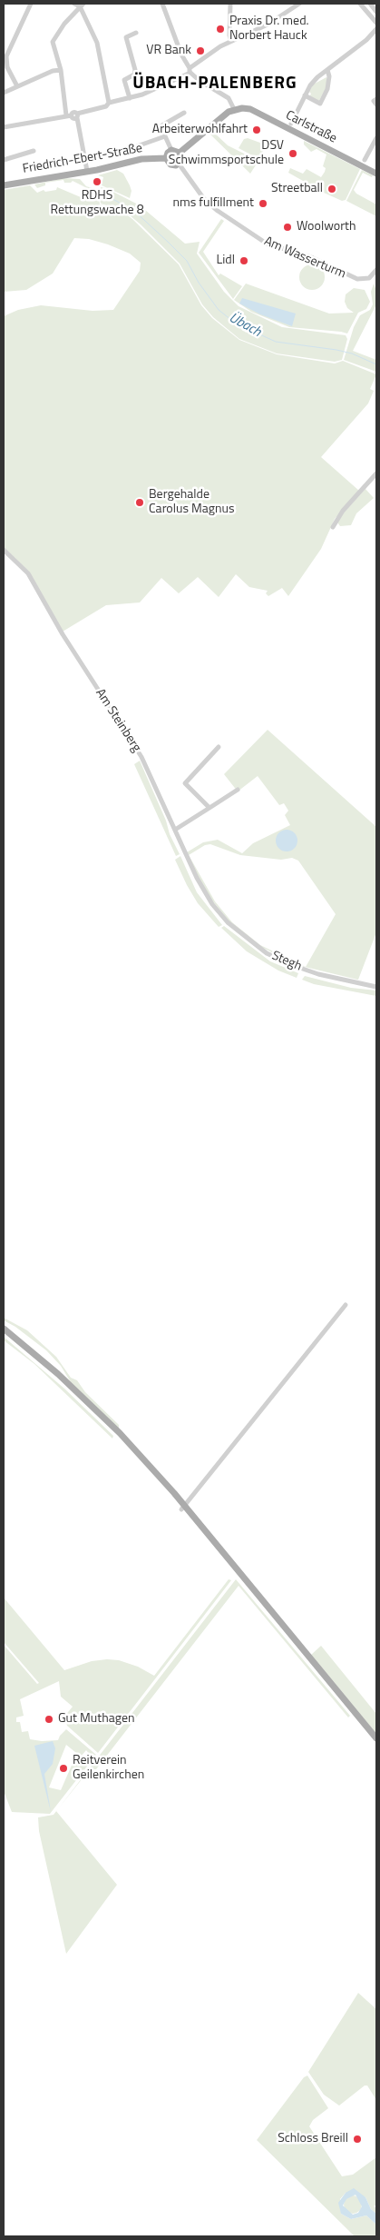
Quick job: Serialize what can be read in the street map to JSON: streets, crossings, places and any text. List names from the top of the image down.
{
  "streets": {
    "main road": ["Carlstraße", "Friedrich-Ebert-Straße"],
    "street": ["Am Wasserturm", "Am Steinberg", "Stegh"]
  },
  "crossings": [
    ["Friedrich-Ebert-Straße", "Am Wasserturm"],
    ["Am Steinberg", "Stegh"]
  ],
  "districts": ["ÜBACH-PALENBERG"],
  "water": ["Übach"],
  "places": [
    "Praxis Dr. med. Norbert Hauck",
    "VR Bank",
    "Arbeiterwohlfahrt",
    "DSV Schwimmsportschule",
    "RDHS Rettungswache 8",
    "Streetball",
    "nms fulfillment",
    "Woolworth",
    "Lidl",
    "Bergehalde Carolus Magnus",
    "Gut Muthagen",
    "Reitverein Geilenkirchen",
    "Schloss Breill"
  ]
}
